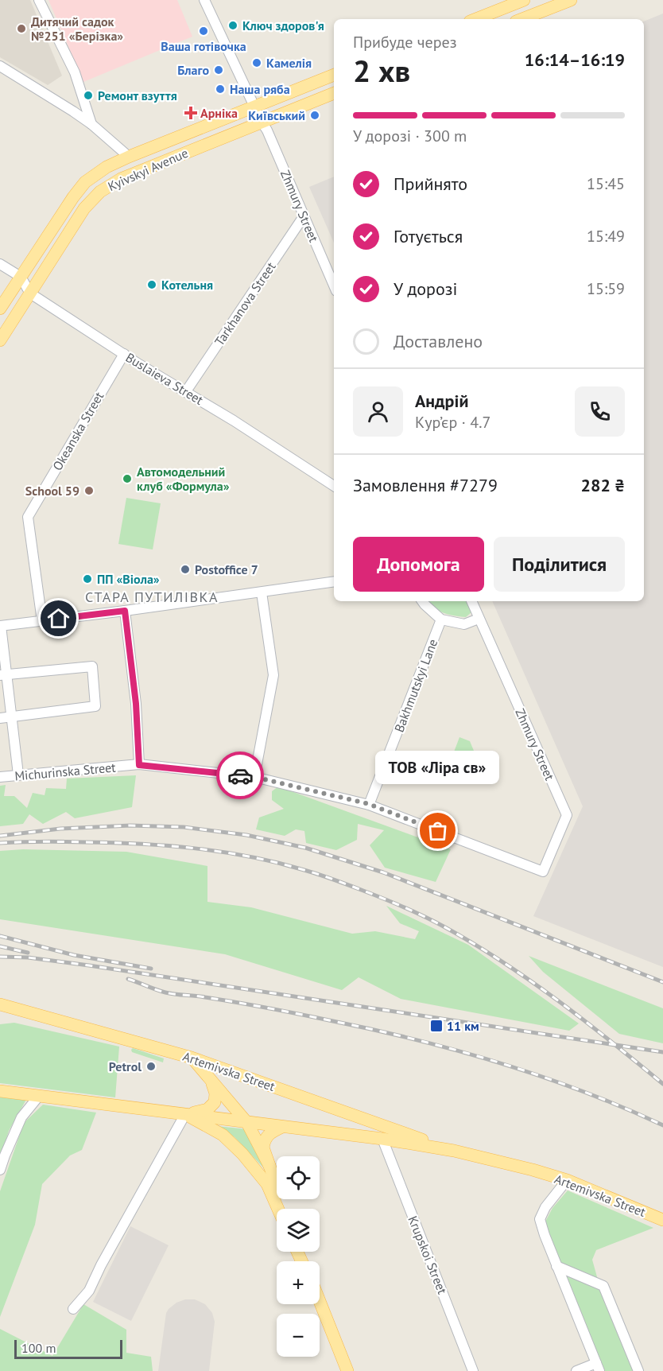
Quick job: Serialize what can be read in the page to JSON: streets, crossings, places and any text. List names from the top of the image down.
{
  "streets": {
    "main road": ["Kyivskyi Avenue", "Artemivska Street"],
    "street": [
      "Zhmury Street",
      "Tarkhanova Street",
      "Buslaieva Street",
      "Okeanska Street",
      "Bakhmutskyi Lane",
      "Michurinska Street",
      "Krupskoi Street"
    ]
  },
  "crossings": [
    ["Kyivskyi Avenue", "Zhmury Street"],
    ["Kyivskyi Avenue", "Buslaieva Street"],
    ["Zhmury Street", "Tarkhanova Street"],
    ["Zhmury Street", "Michurinska Street"],
    ["Tarkhanova Street", "Buslaieva Street"],
    ["Buslaieva Street", "Okeanska Street"],
    ["Bakhmutskyi Lane", "Michurinska Street"],
    ["Artemivska Street", "Krupskoi Street"]
  ],
  "districts": ["СТАРА ПУТИЛІВКА"],
  "places": {
    "other": [
      "Ключ здоров'я",
      "Дитячий садок №251 «Берізка»",
      "Ваша готівочка",
      "Камелія",
      "Благо",
      "Наша ряба",
      "Ремонт взуття",
      "Київський",
      "Котельня",
      "Автомодельний клуб «Формула»",
      "School 59",
      "Postoffice 7",
      "ПП «Віола»",
      "ТОВ «Ліра св»",
      "Petrol"
    ],
    "health": ["Арніка"],
    "transit": ["11 км"]
  },
  "scale_bar": "100 m",
  "page": {
    "heading": ["2 хв", "Прибуде через", "16:14–16:19"],
    "panel": [
      "Андрій",
      "Кур’єр · 4.7",
      "Замовлення #7279",
      "282 ₴"
    ],
    "bar": "У дорозі · 300 m",
    "list": [
      ["Прийнято", "15:45"],
      ["Готується", "15:49"],
      ["У дорозі", "15:59"],
      "Доставлено"
    ],
    "buttons": ["Допомога", "Поділитися"],
    "bubble": "ТОВ «Ліра св»",
    "map_buttons": ["+", "−"],
    "scale": "100 m"
  }
}
